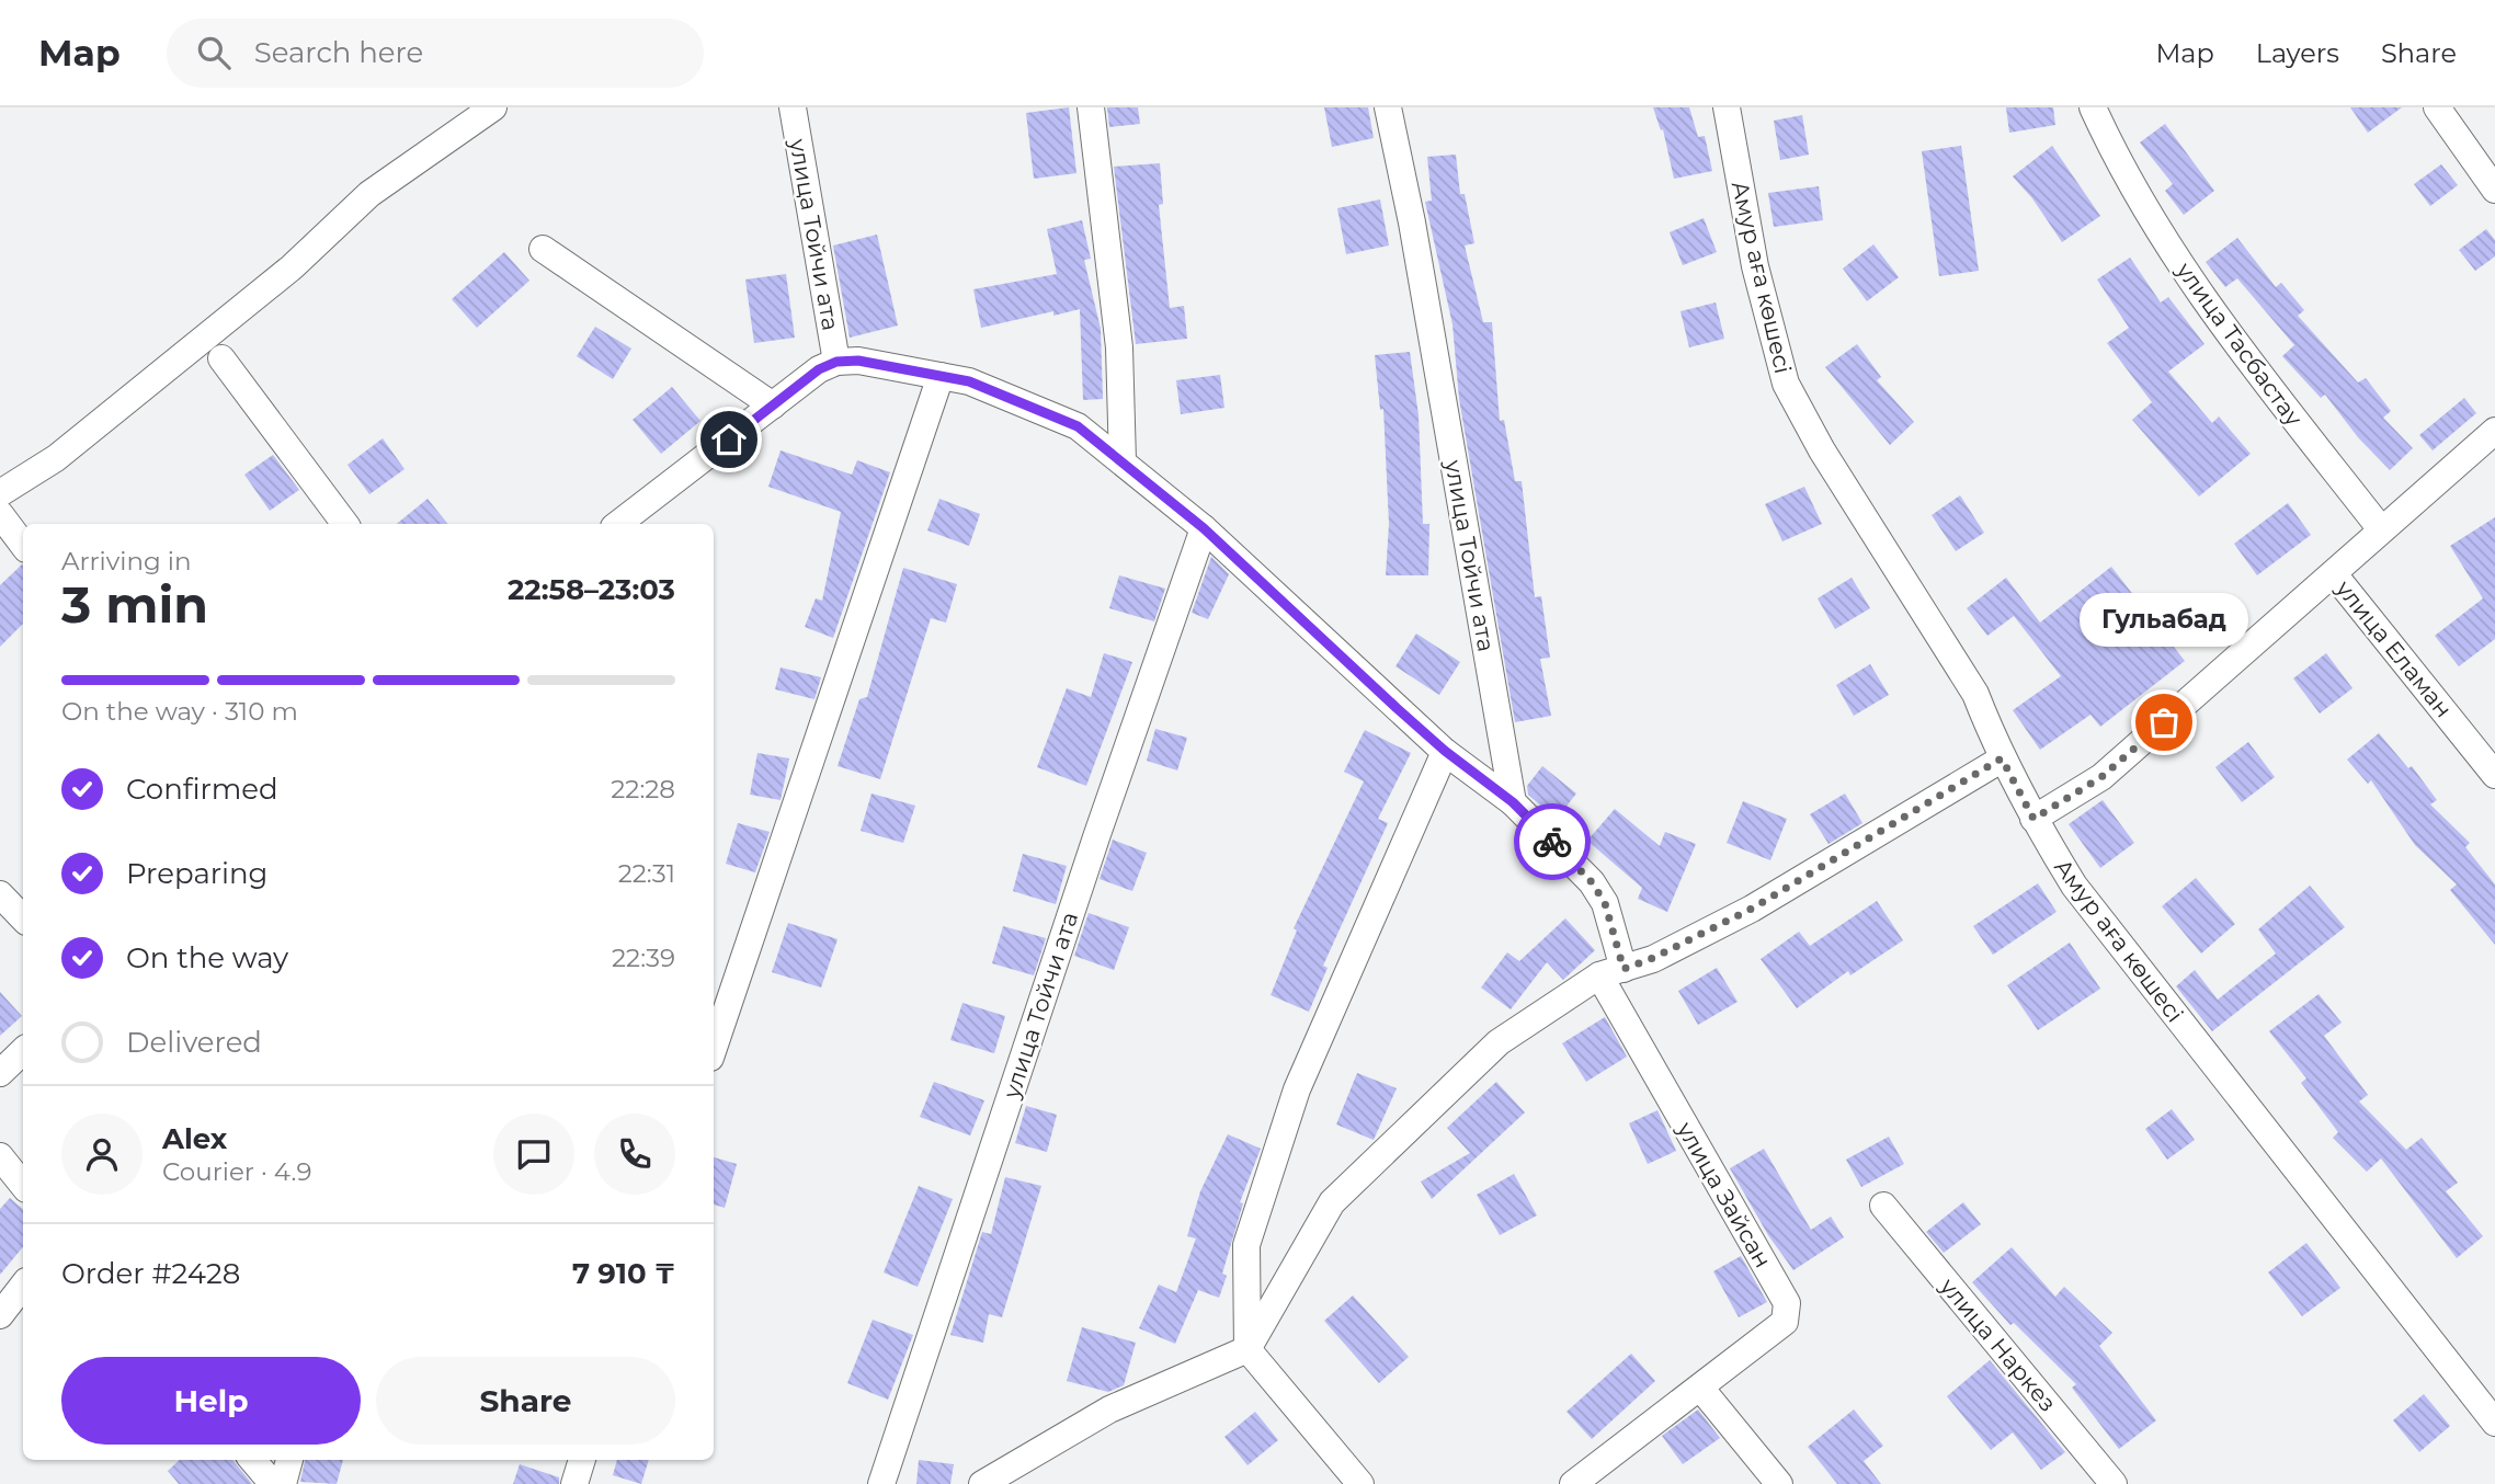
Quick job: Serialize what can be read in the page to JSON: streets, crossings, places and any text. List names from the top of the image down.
{
  "streets": {
    "street": [
      "улица Тойчи ата",
      "Амур аға көшесі",
      "улица Тасбастау",
      "улица Еламан",
      "улица Зайсан",
      "улица Наркез"
    ]
  },
  "crossings": [
    ["улица Тасбастау", "улица Еламан"]
  ],
  "places": ["Гульабад"],
  "page": {
    "header": "Map",
    "search": "Search here",
    "nav": ["Map", "Layers", "Share"],
    "heading": ["3 min", "Arriving in", "22:58–23:03"],
    "panel": [
      "Alex",
      "Courier · 4.9",
      "Order #2428",
      "7 910 ₸"
    ],
    "bubble": "Гульабад",
    "bar": "On the way · 310 m",
    "list": [
      ["Confirmed", "22:28"],
      ["Preparing", "22:31"],
      ["On the way", "22:39"],
      "Delivered"
    ],
    "buttons": ["Help", "Share"]
  }
}
